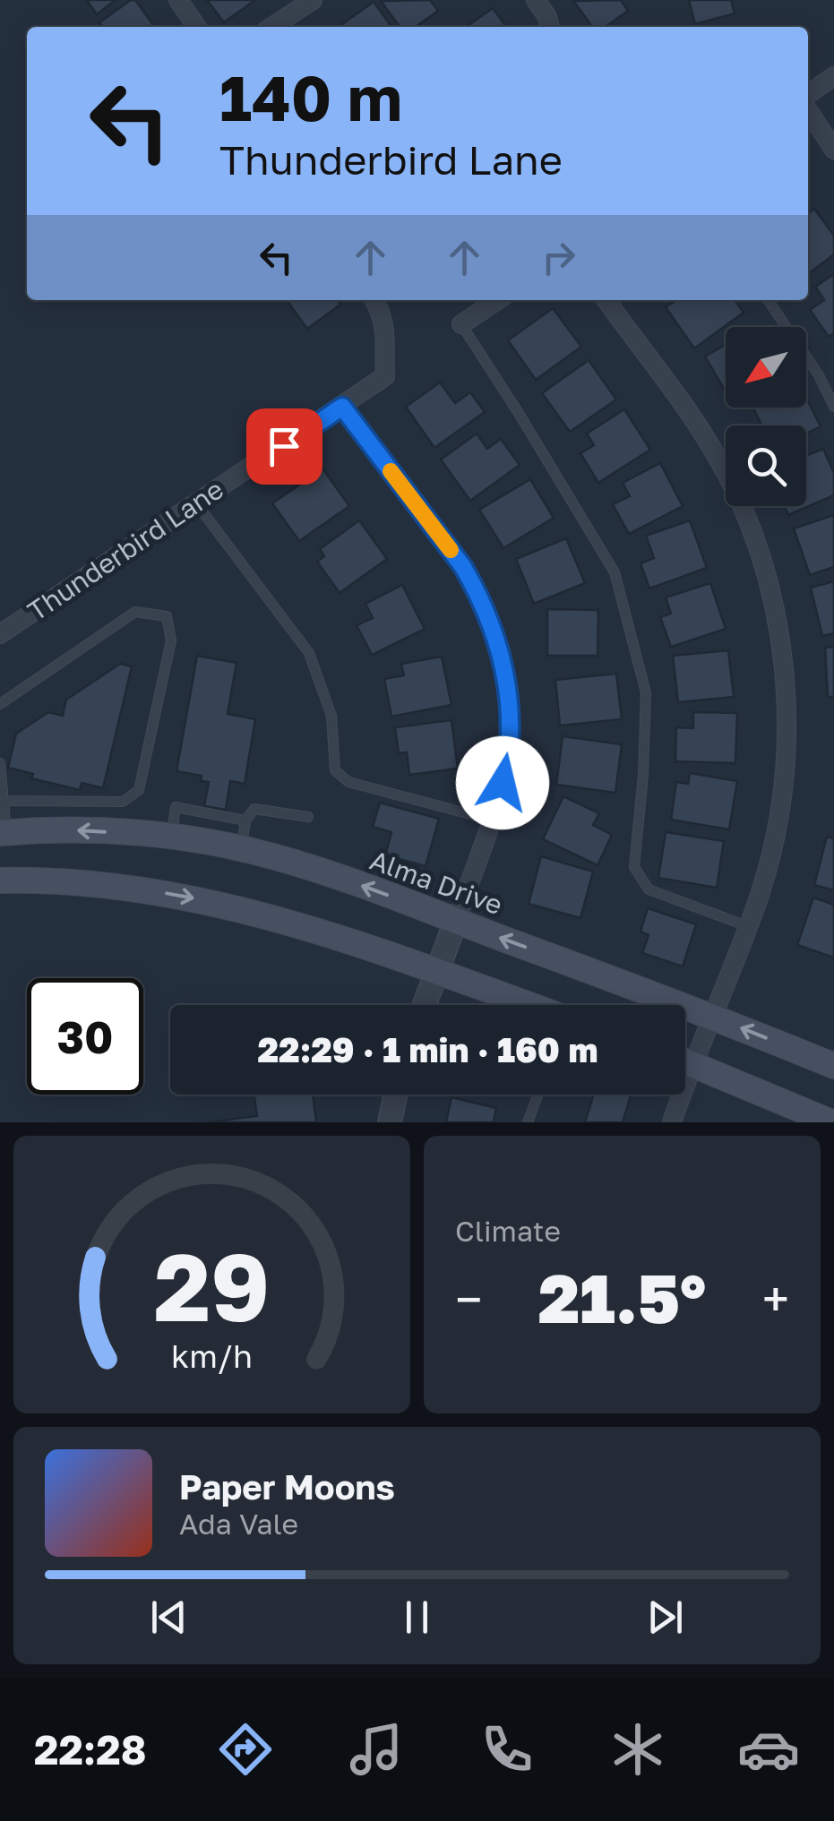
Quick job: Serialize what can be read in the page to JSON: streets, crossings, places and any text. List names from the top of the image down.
{
  "streets": {
    "main road": ["Alma Drive"],
    "street": ["Thunderbird Lane"]
  },
  "north": "bottom left",
  "page": {
    "turn": ["140 m", "Thunderbird Lane"],
    "limit": "30",
    "trip": "22:29 · 1 min · 160 m",
    "tile": "Climate",
    "heat": ["−", "21.5°", "+"],
    "song": ["Paper Moons", "Ada Vale"],
    "tabs": "22:28",
    "gauge": ["29", "km/h"]
  }
}
